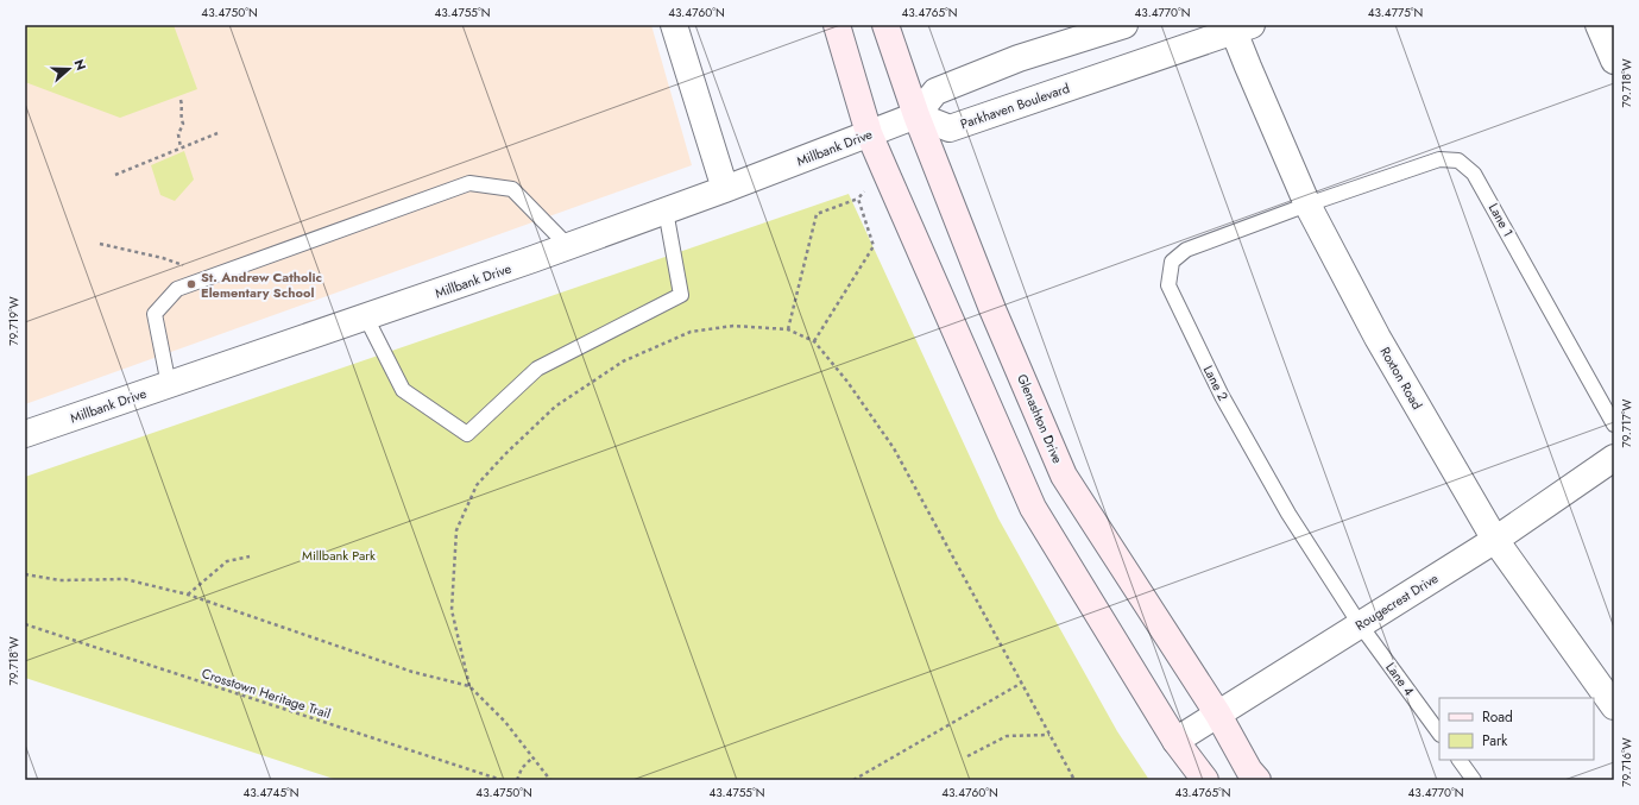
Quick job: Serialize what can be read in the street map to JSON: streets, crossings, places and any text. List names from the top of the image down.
{
  "streets": {
    "street": [
      "Parkhaven Boulevard",
      "Millbank Drive",
      "Roxton Road",
      "Glenashton Drive",
      "Rougecrest Drive"
    ],
    "lane": ["Lane 1", "Lane 2", "Lane 4"],
    "path": ["Crosstown Heritage Trail"]
  },
  "crossings": [
    ["Parkhaven Boulevard", "Millbank Drive"],
    ["Parkhaven Boulevard", "Roxton Road"],
    ["Parkhaven Boulevard", "Glenashton Drive"],
    ["Millbank Drive", "Glenashton Drive"],
    ["Lane 1", "Roxton Road"],
    ["Lane 1", "Lane 2"],
    ["Roxton Road", "Lane 2"],
    ["Roxton Road", "Rougecrest Drive"],
    ["Lane 2", "Rougecrest Drive"],
    ["Lane 2", "Lane 4"],
    ["Glenashton Drive", "Rougecrest Drive"],
    ["Rougecrest Drive", "Lane 4"]
  ],
  "parks": ["Millbank Park"],
  "places": ["St. Andrew Catholic Elementary School"],
  "legend": ["Road", "Park"],
  "north": "right",
  "coordinates": [
    "43.4750°N",
    "43.4755°N",
    "43.4760°N",
    "43.4765°N",
    "43.4770°N",
    "43.4775°N",
    "79.718°W",
    "79.719°W",
    "79.717°W",
    "79.716°W",
    "43.4745°N"
  ]
}
